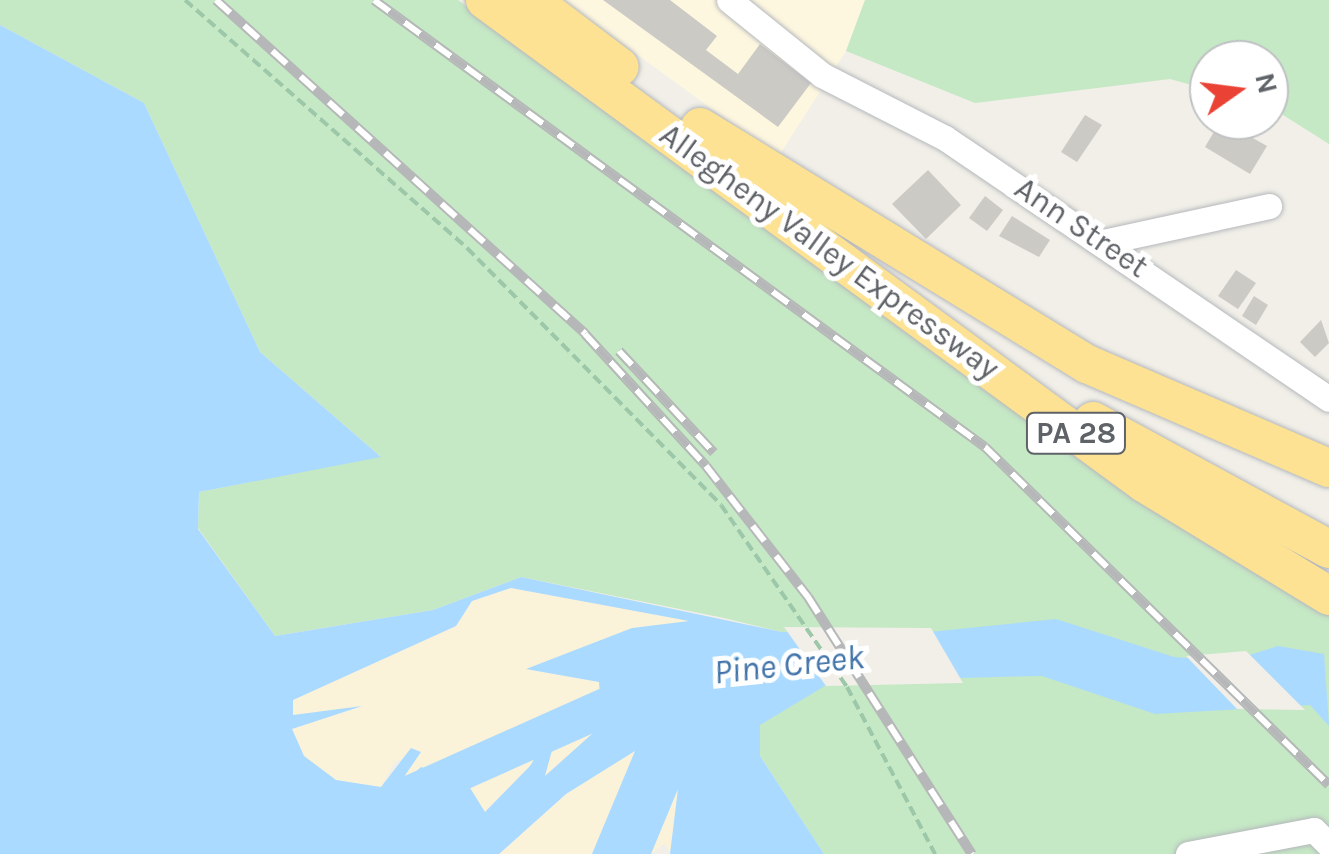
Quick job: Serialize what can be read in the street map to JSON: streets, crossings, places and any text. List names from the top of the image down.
{
  "streets": {
    "highway": ["Allegheny Valley Expressway", "PA 28"],
    "street": ["Ann Street"]
  },
  "water": ["Pine Creek"],
  "north": "right"
}
